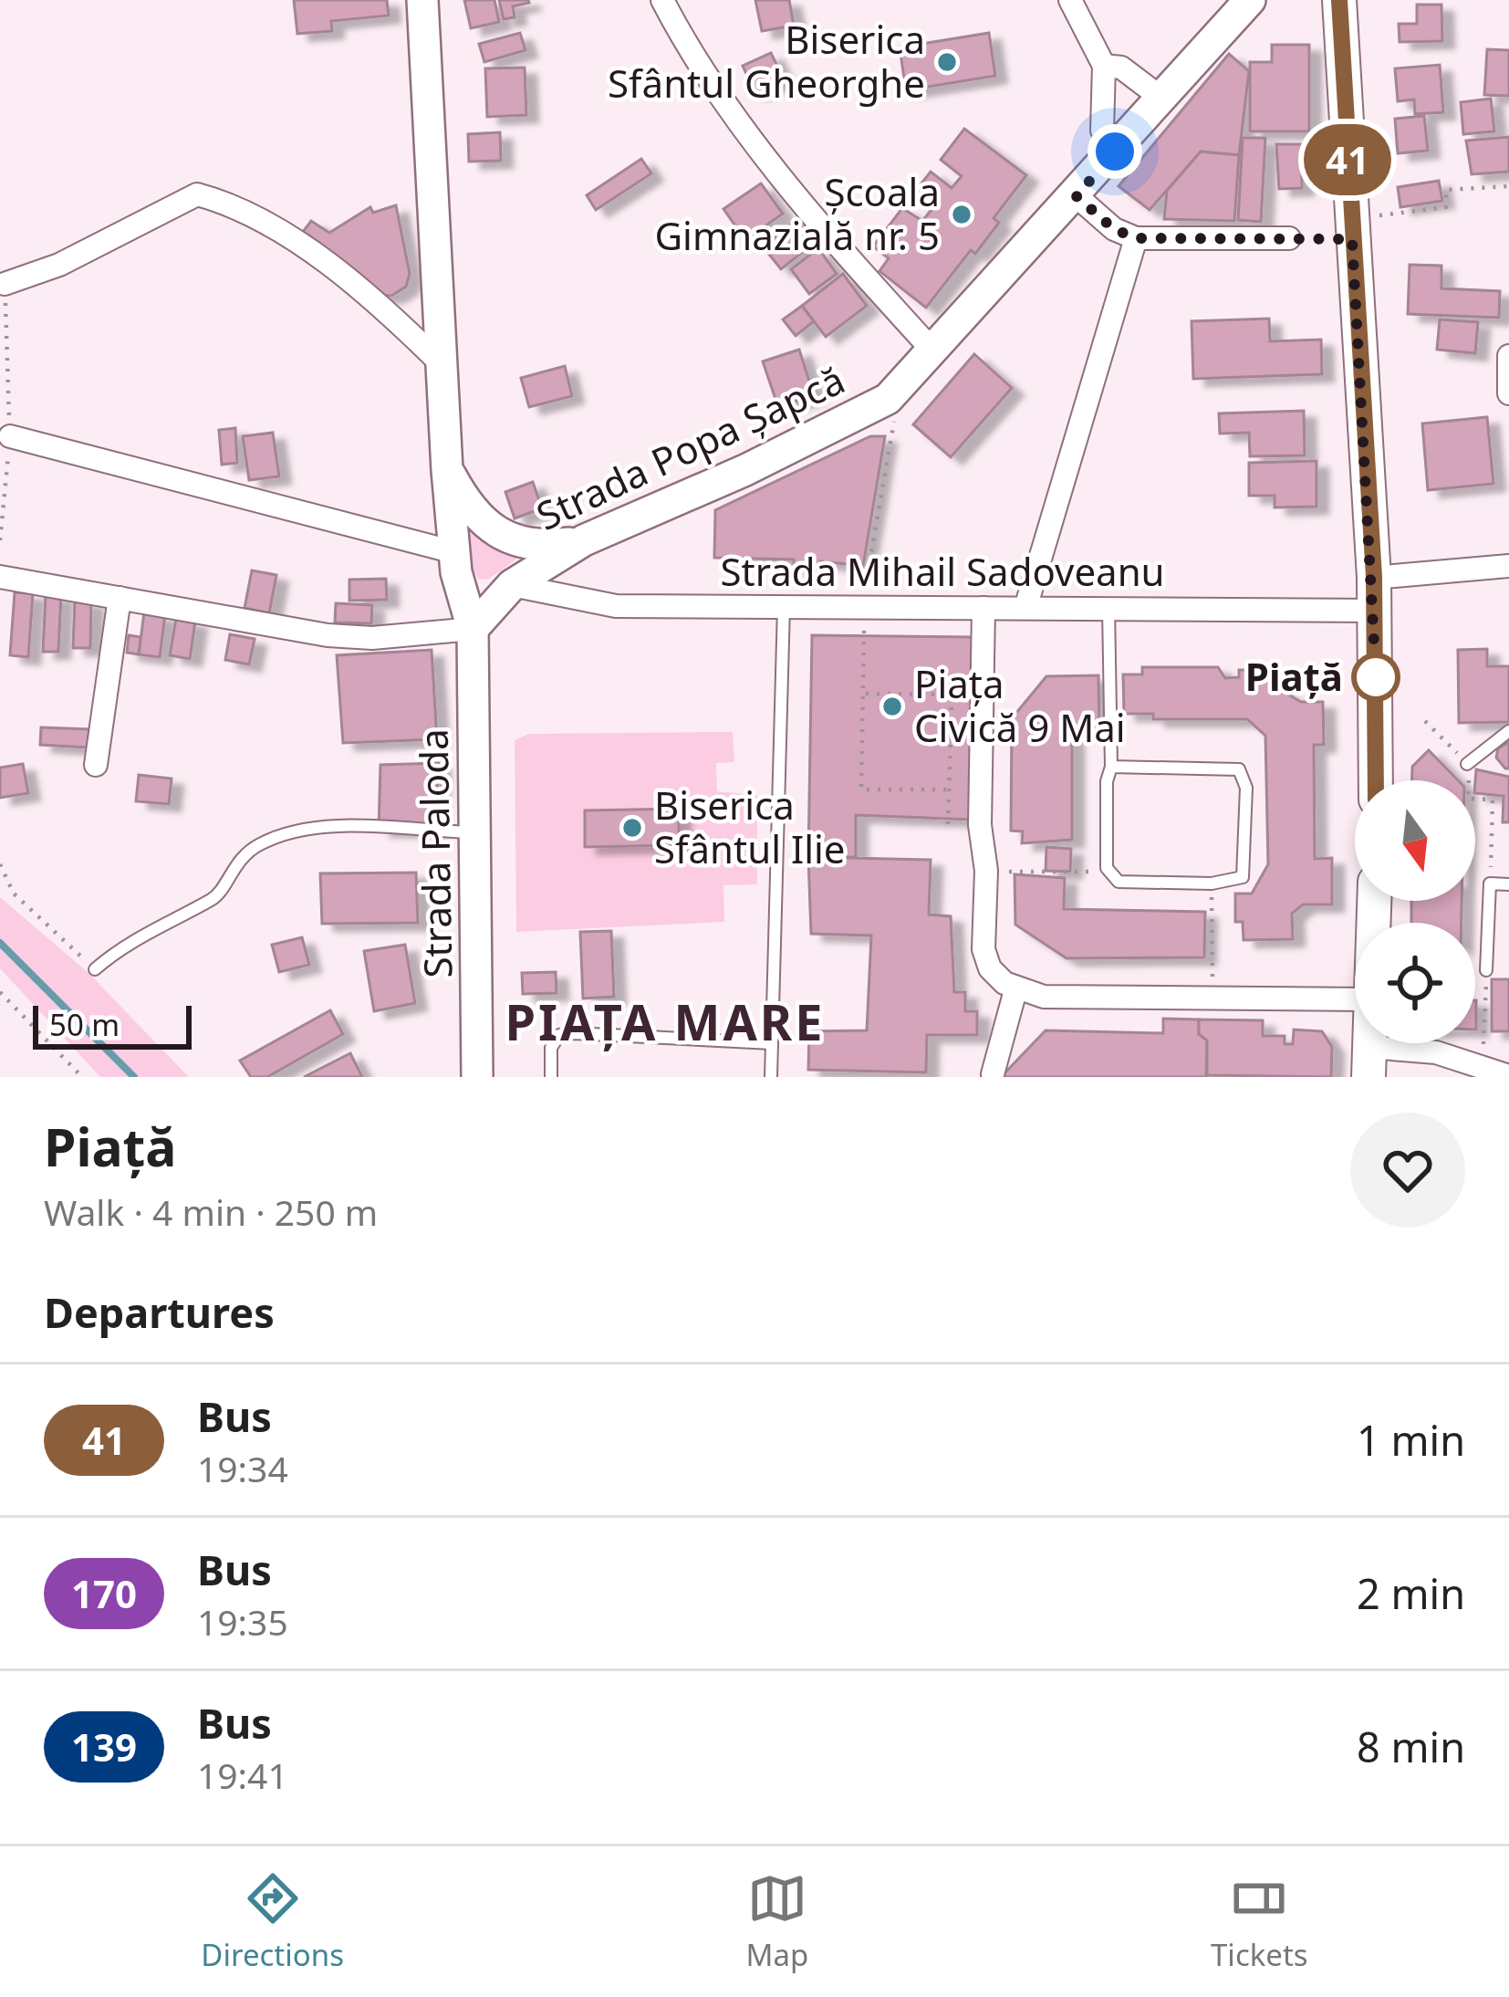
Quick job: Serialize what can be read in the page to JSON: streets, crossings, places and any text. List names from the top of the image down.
{
  "streets": {
    "main road": ["Strada Popa Șapcă", "Strada Paloda"],
    "street": ["Strada Mihail Sadoveanu"]
  },
  "crossings": [
    ["Strada Popa Șapcă", "Strada Mihail Sadoveanu"],
    ["Strada Popa Șapcă", "Strada Paloda"]
  ],
  "districts": ["PIAȚA MARE"],
  "places": [
    "Biserica Sfântul Gheorghe",
    "Școala Gimnazială nr. 5",
    "Piață",
    "Piața Civică 9 Mai",
    "Biserica Sfântul Ilie"
  ],
  "lines": ["bus line 41"],
  "scale_bar": "50 m",
  "north": "bottom",
  "page": {
    "on_map": "41",
    "scale": "50 m",
    "heading": [
      ["Piață", "Walk · 4 min · 250 m"],
      "Departures"
    ],
    "list": [
      {
        "mark": "41",
        "name": "Bus",
        "note": "19:34",
        "value": "1 min"
      },
      {
        "mark": "170",
        "name": "Bus",
        "note": "19:35",
        "value": "2 min"
      },
      {
        "mark": "139",
        "name": "Bus",
        "note": "19:41",
        "value": "8 min"
      }
    ],
    "tabs": ["Directions", "Map", "Tickets"]
  }
}
